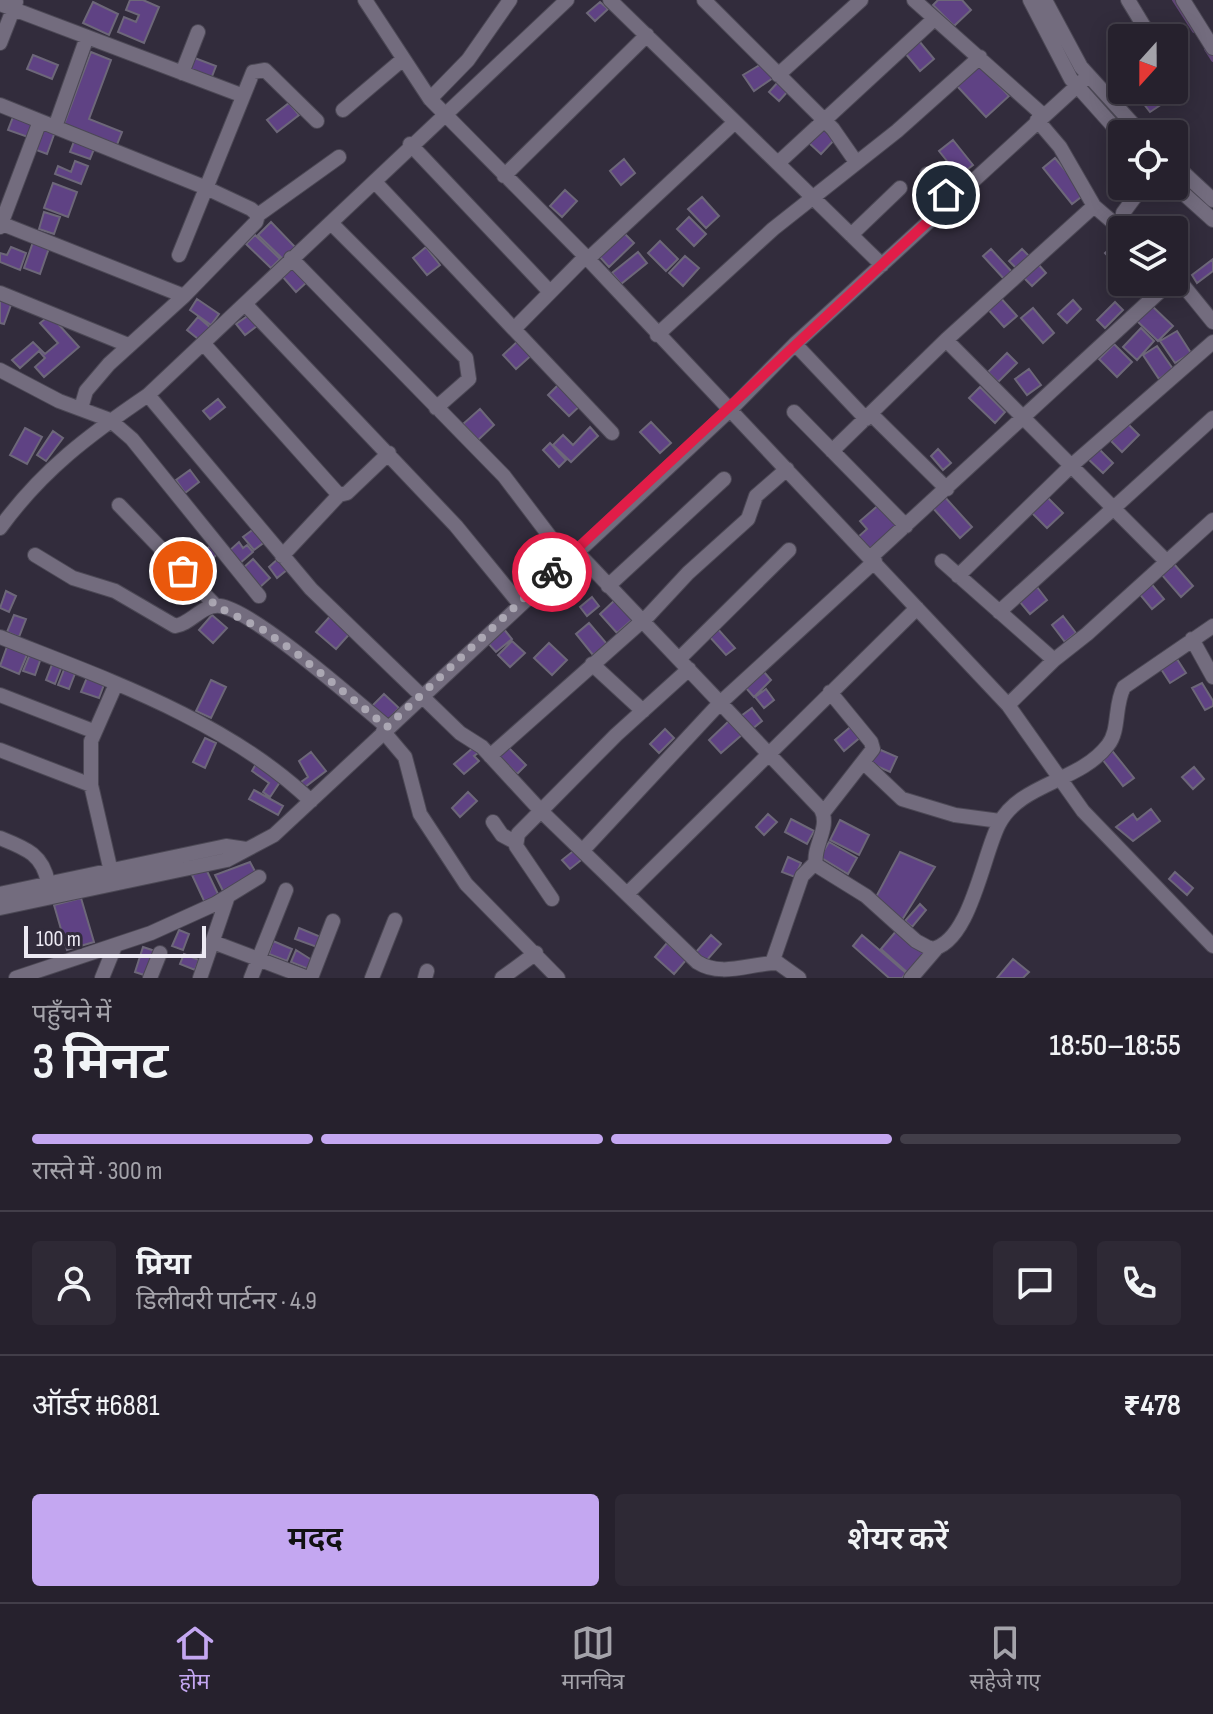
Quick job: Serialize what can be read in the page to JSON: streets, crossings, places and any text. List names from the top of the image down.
{
  "scale_bar": "100 m",
  "north": "bottom",
  "page": {
    "scale": "100 m",
    "heading": ["3 मिनट", "पहुँचने में", "18:50–18:55"],
    "panel": [
      "प्रिया",
      "डिलीवरी पार्टनर · 4.9",
      "ऑर्डर #6881",
      "₹478"
    ],
    "bar": "रास्ते में · 300 m",
    "buttons": ["मदद", "शेयर करें"],
    "tabs": ["होम", "मानचित्र", "सहेजे गए"]
  }
}
